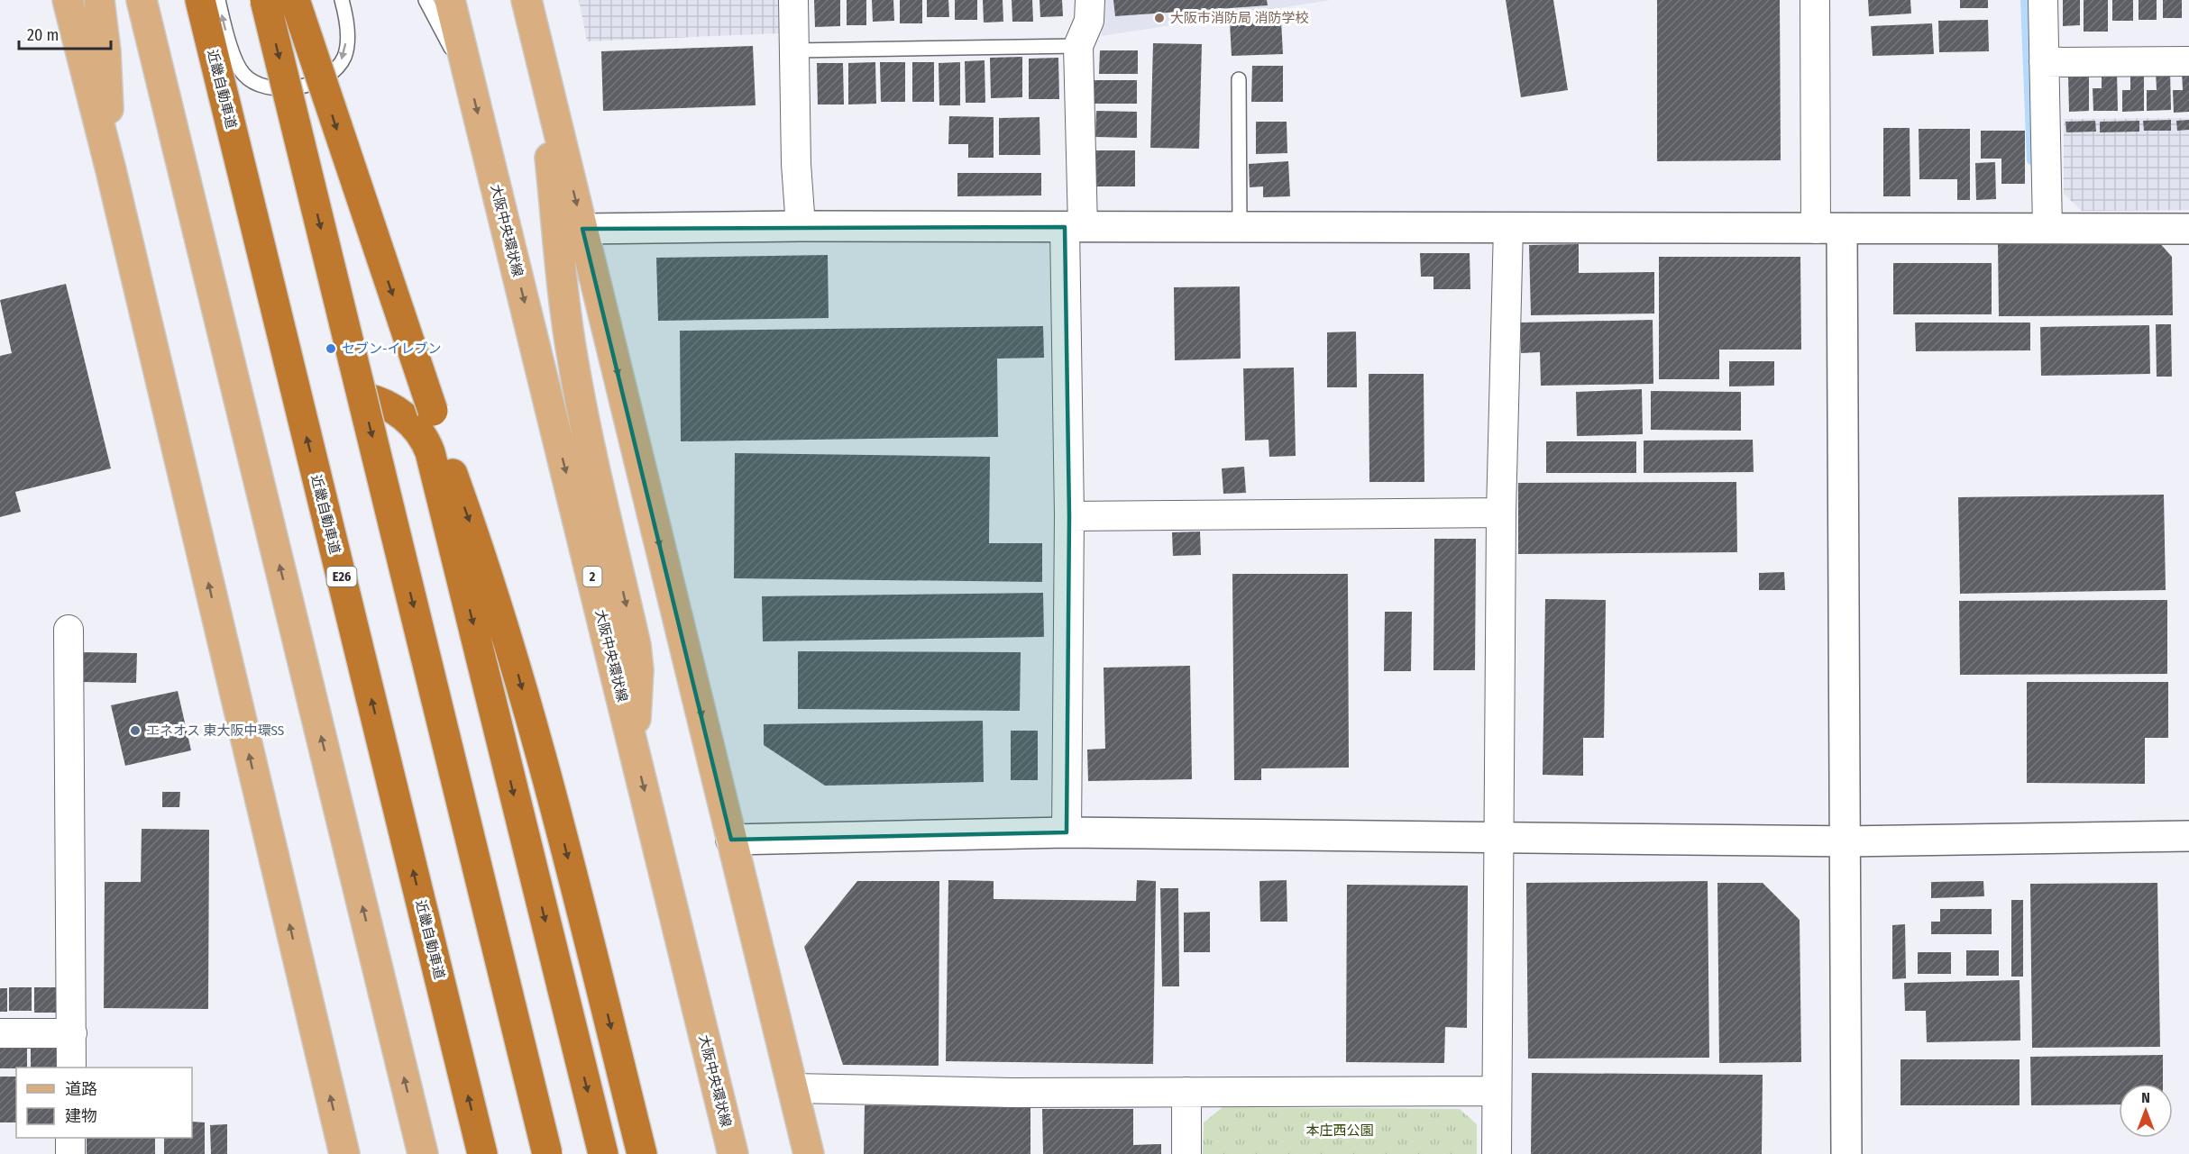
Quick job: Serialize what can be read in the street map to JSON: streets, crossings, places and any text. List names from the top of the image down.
{
  "streets": {
    "highway": ["近畿自動車道", "E26"],
    "main road": ["大阪中央環状線", "2"]
  },
  "parks": ["本庄西公園"],
  "places": ["大阪市消防局 消防学校", "セブン-イレブン", "エネオス 東大阪中環SS"],
  "legend": ["道路", "建物"],
  "scale_bar": "20 m",
  "north": "top"
}
